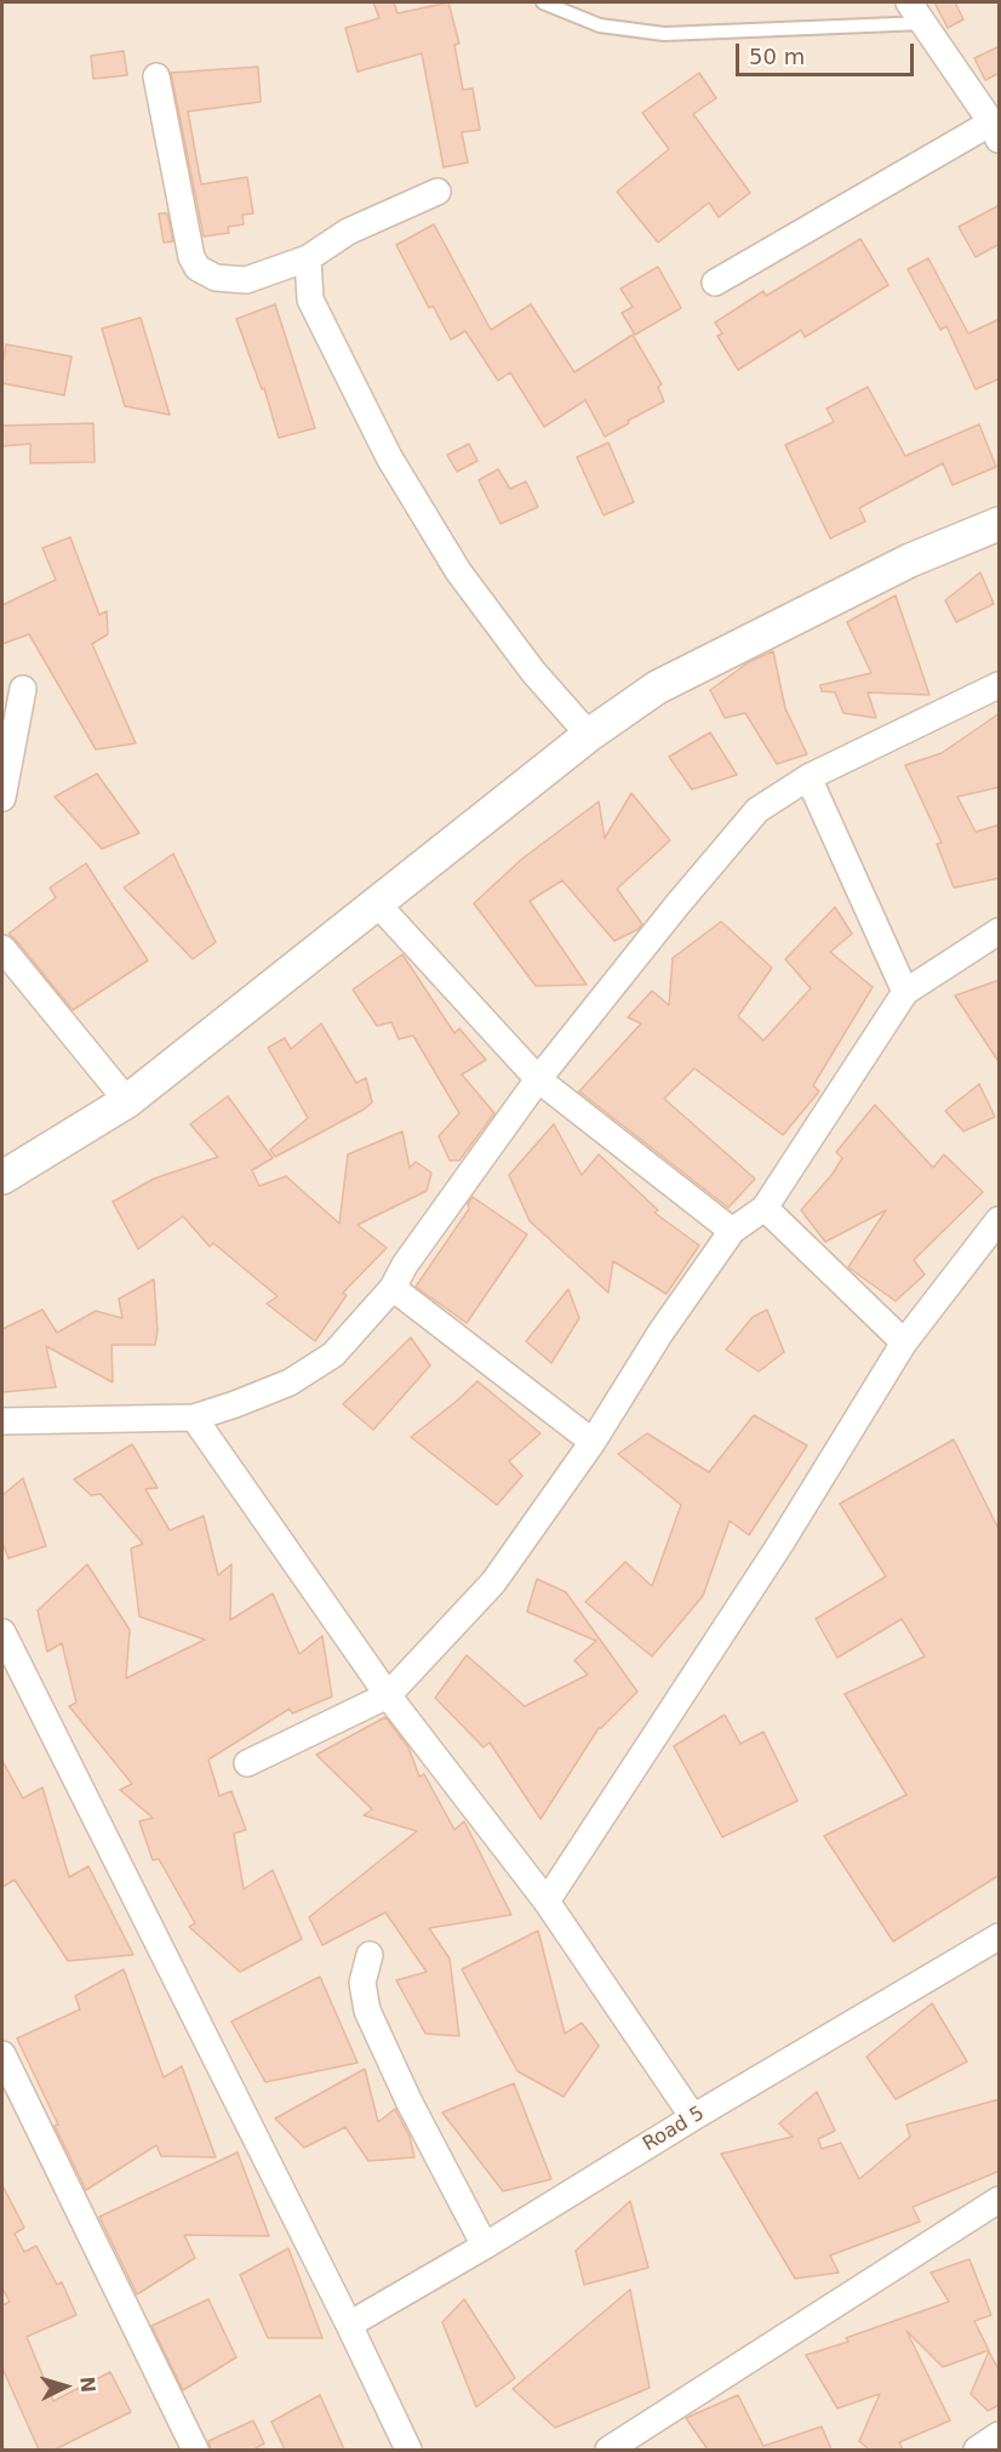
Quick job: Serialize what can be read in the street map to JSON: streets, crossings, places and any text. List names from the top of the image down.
{
  "streets": {
    "street": ["Road 5"]
  },
  "scale_bar": "50 m",
  "north": "right"
}
